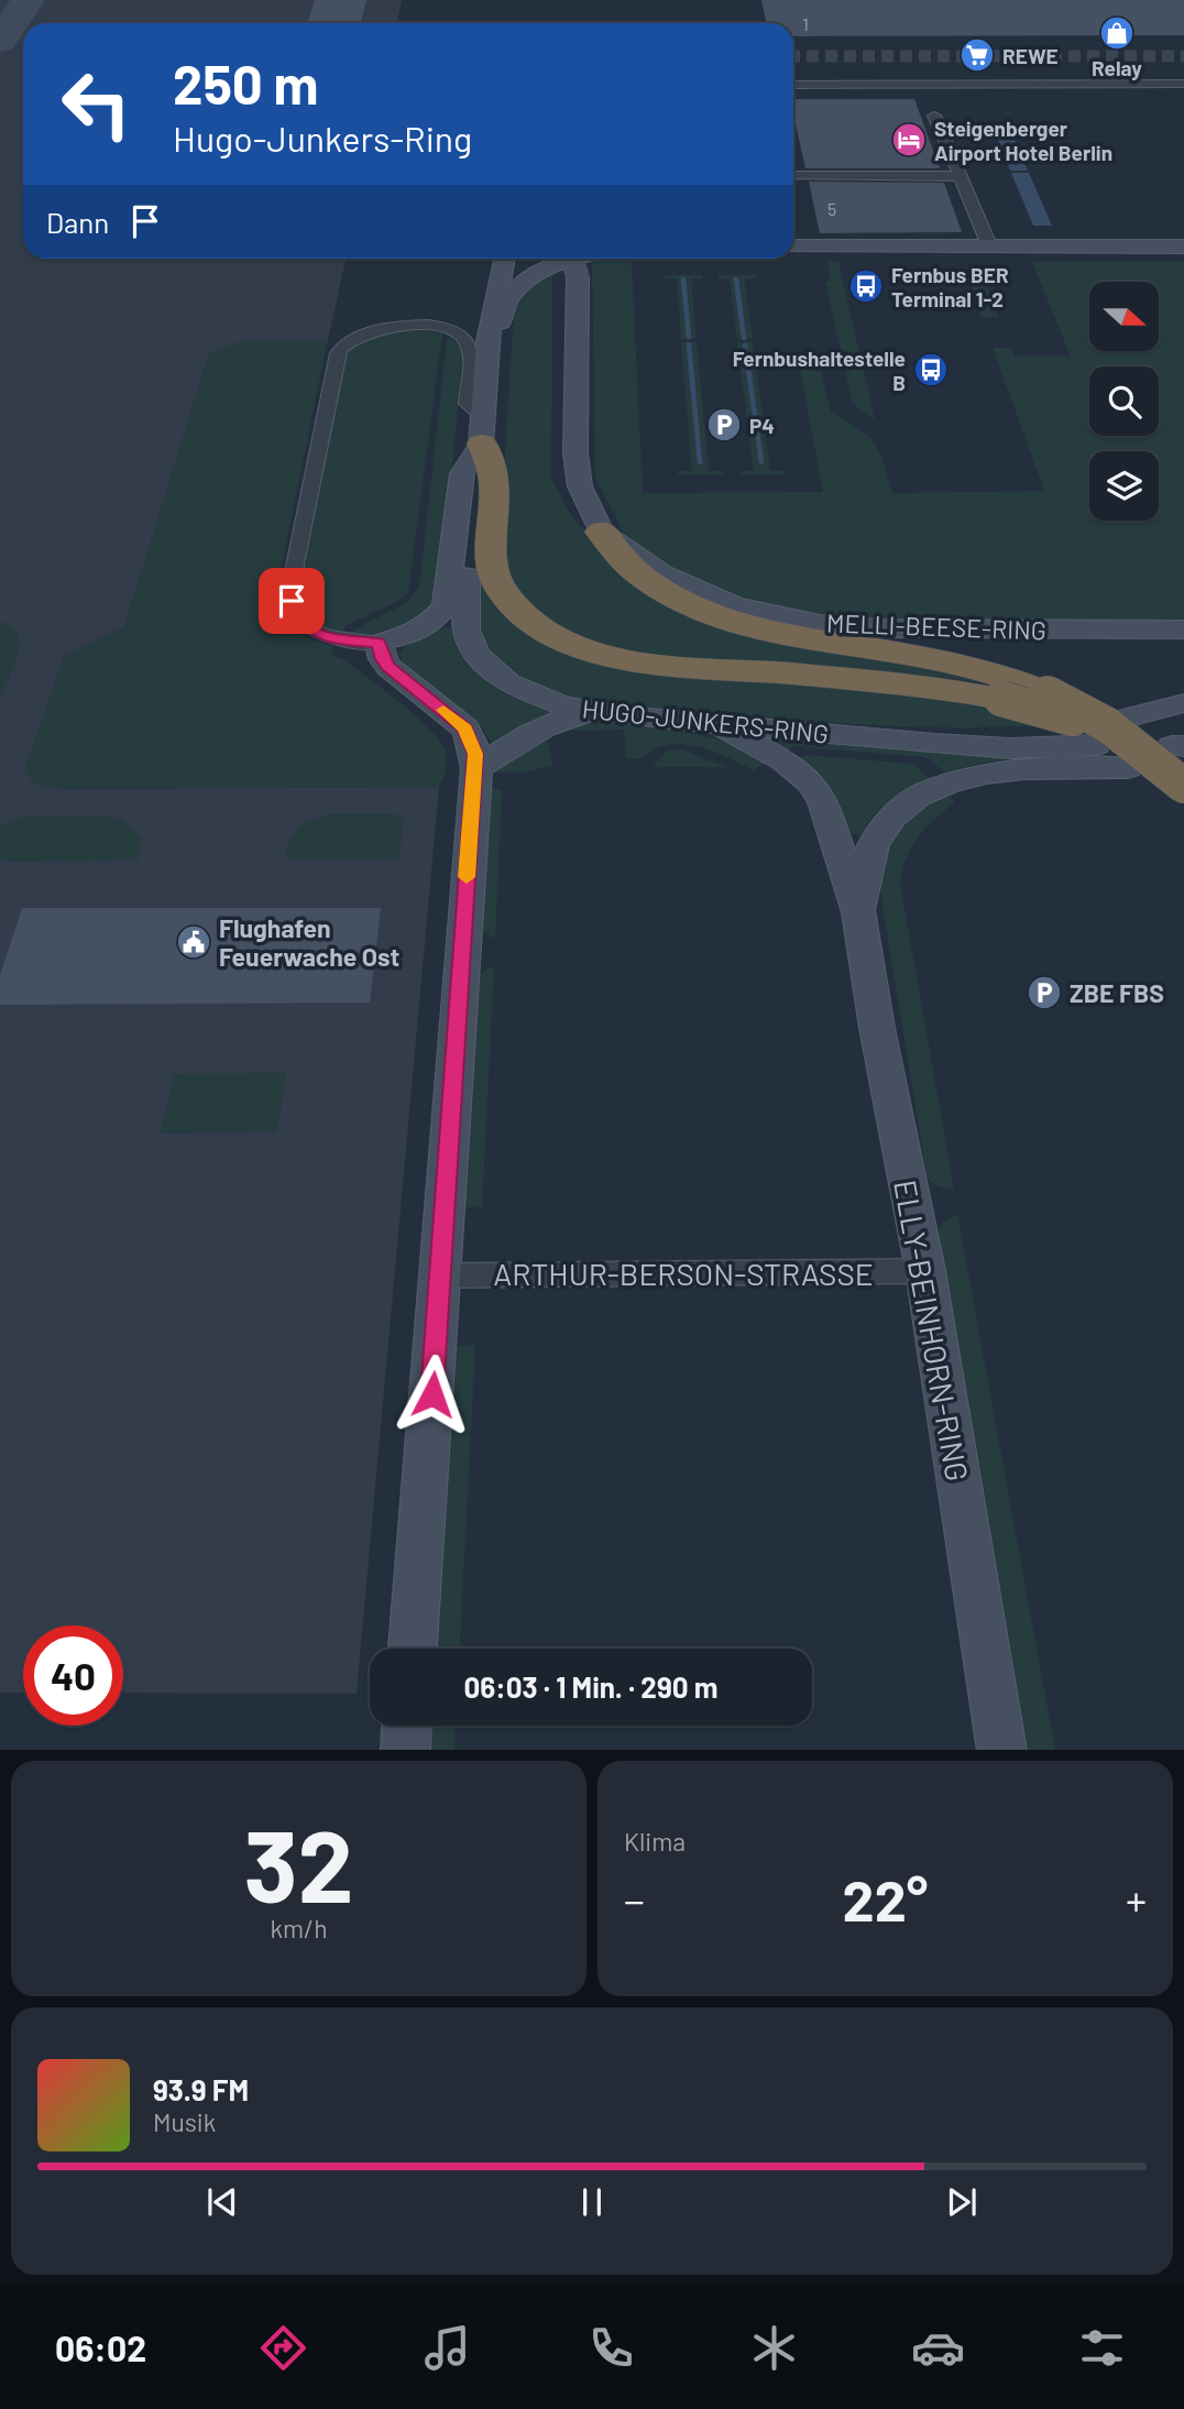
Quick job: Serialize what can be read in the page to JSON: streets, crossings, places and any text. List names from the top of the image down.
{
  "streets": {
    "street": [
      "MELLI-BEESE-RING",
      "HUGO-JUNKERS-RING",
      "ARTHUR-BERSON-STRASSE",
      "ELLY-BEINHORN-RING"
    ]
  },
  "crossings": [
    ["HUGO-JUNKERS-RING", "ELLY-BEINHORN-RING"],
    ["ARTHUR-BERSON-STRASSE", "ELLY-BEINHORN-RING"]
  ],
  "places": {
    "shop": ["Relay"],
    "supermarket": ["REWE"],
    "hotel": ["Steigenberger Airport Hotel Berlin"],
    "bus stop": ["Fernbus BER Terminal 1-2", "Fernbushaltestelle B"],
    "parking": ["P4", "ZBE FBS"],
    "public building": ["Flughafen Feuerwache Ost"]
  },
  "house_numbers": ["1", "5"],
  "north": "right",
  "page": {
    "turn": ["250 m", "Hugo-Junkers-Ring"],
    "then": "Dann",
    "limit": "40",
    "trip": "06:03 · 1 Min. · 290 m",
    "tile": [
      ["32", "km/h"],
      "Klima"
    ],
    "heat": ["−", "22°", "+"],
    "song": ["93.9 FM", "Musik"],
    "tabs": "06:02"
  }
}
